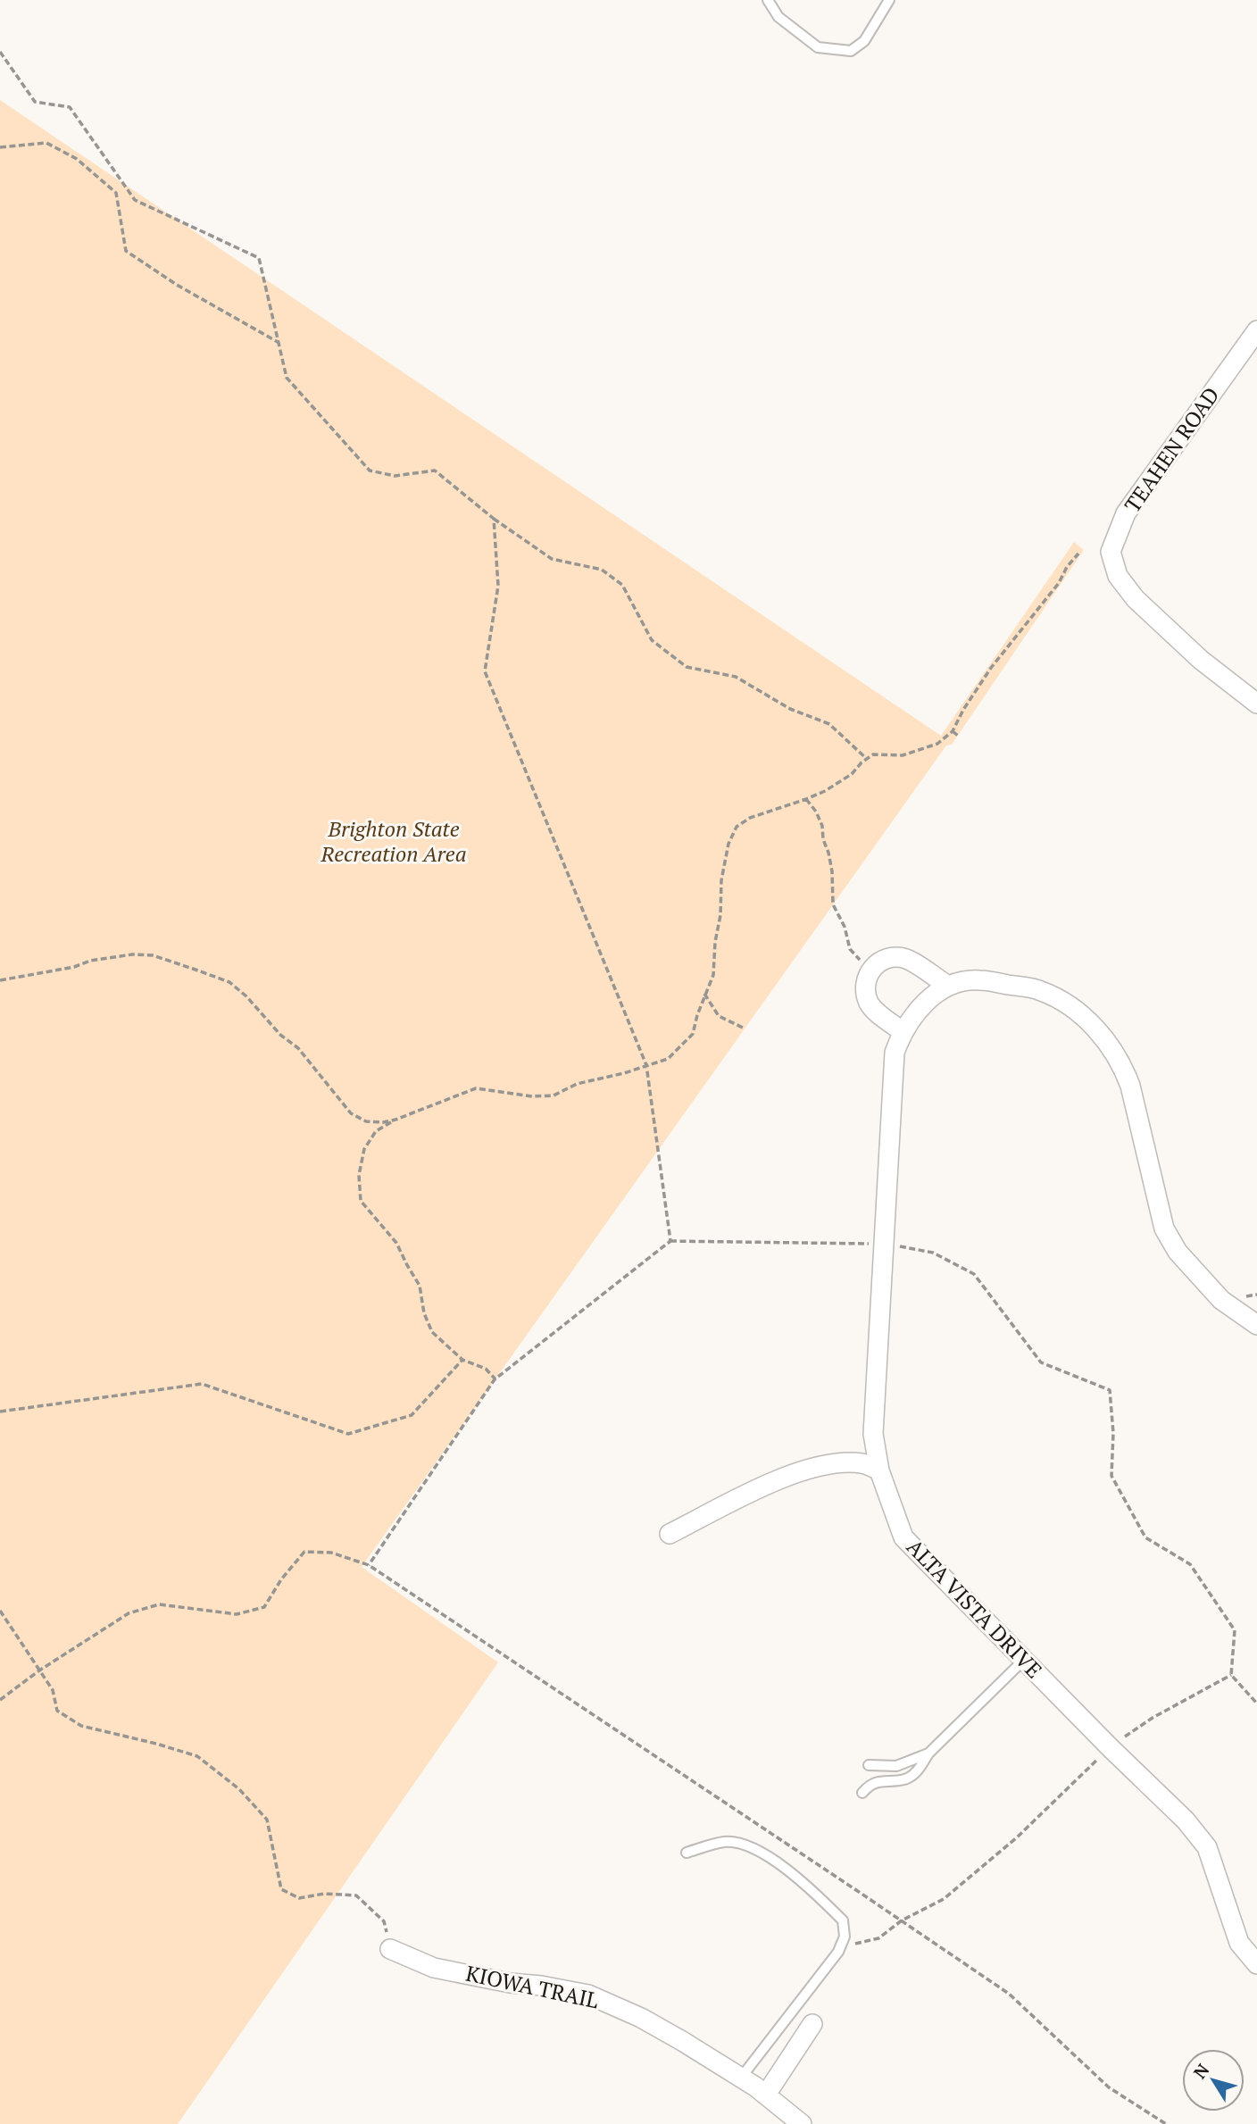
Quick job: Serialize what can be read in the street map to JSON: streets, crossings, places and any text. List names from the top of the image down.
{
  "streets": {
    "street": ["TEAHEN ROAD", "ALTA VISTA DRIVE", "KIOWA TRAIL"]
  },
  "parks": ["Brighton State Recreation Area"],
  "north": "top left"
}
